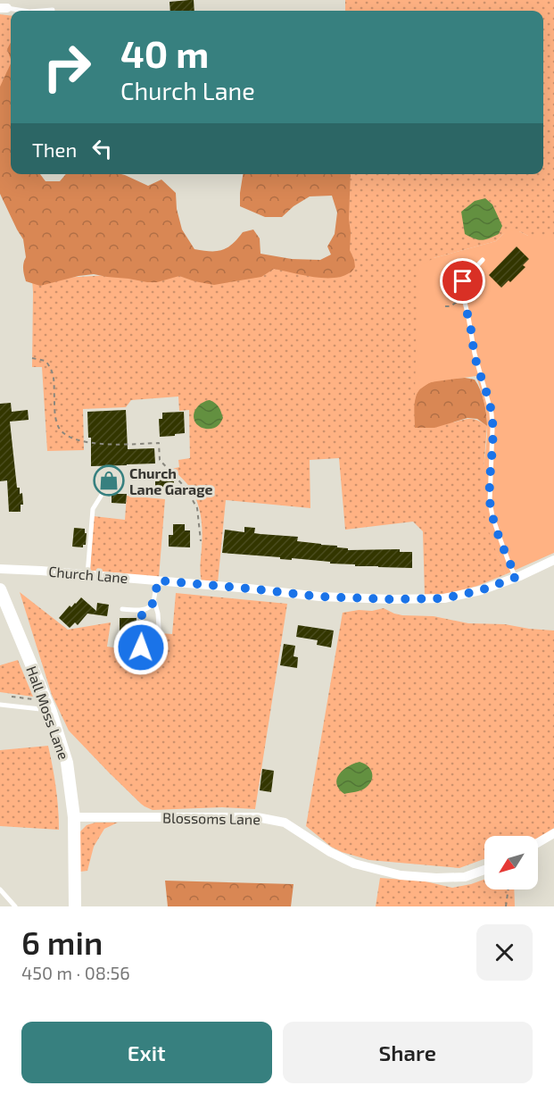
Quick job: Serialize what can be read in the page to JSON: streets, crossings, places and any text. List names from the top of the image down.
{
  "streets": {
    "street": ["Church Lane", "Hall Moss Lane", "Blossoms Lane"]
  },
  "crossings": [
    ["Hall Moss Lane", "Blossoms Lane"]
  ],
  "places": {
    "shop": ["Church Lane Garage"]
  },
  "north": "bottom left",
  "page": {
    "turn": ["40 m", "Church Lane"],
    "then": "Then",
    "heading": ["6 min", "450 m · 08:56"],
    "buttons": ["Exit", "Share"]
  }
}
